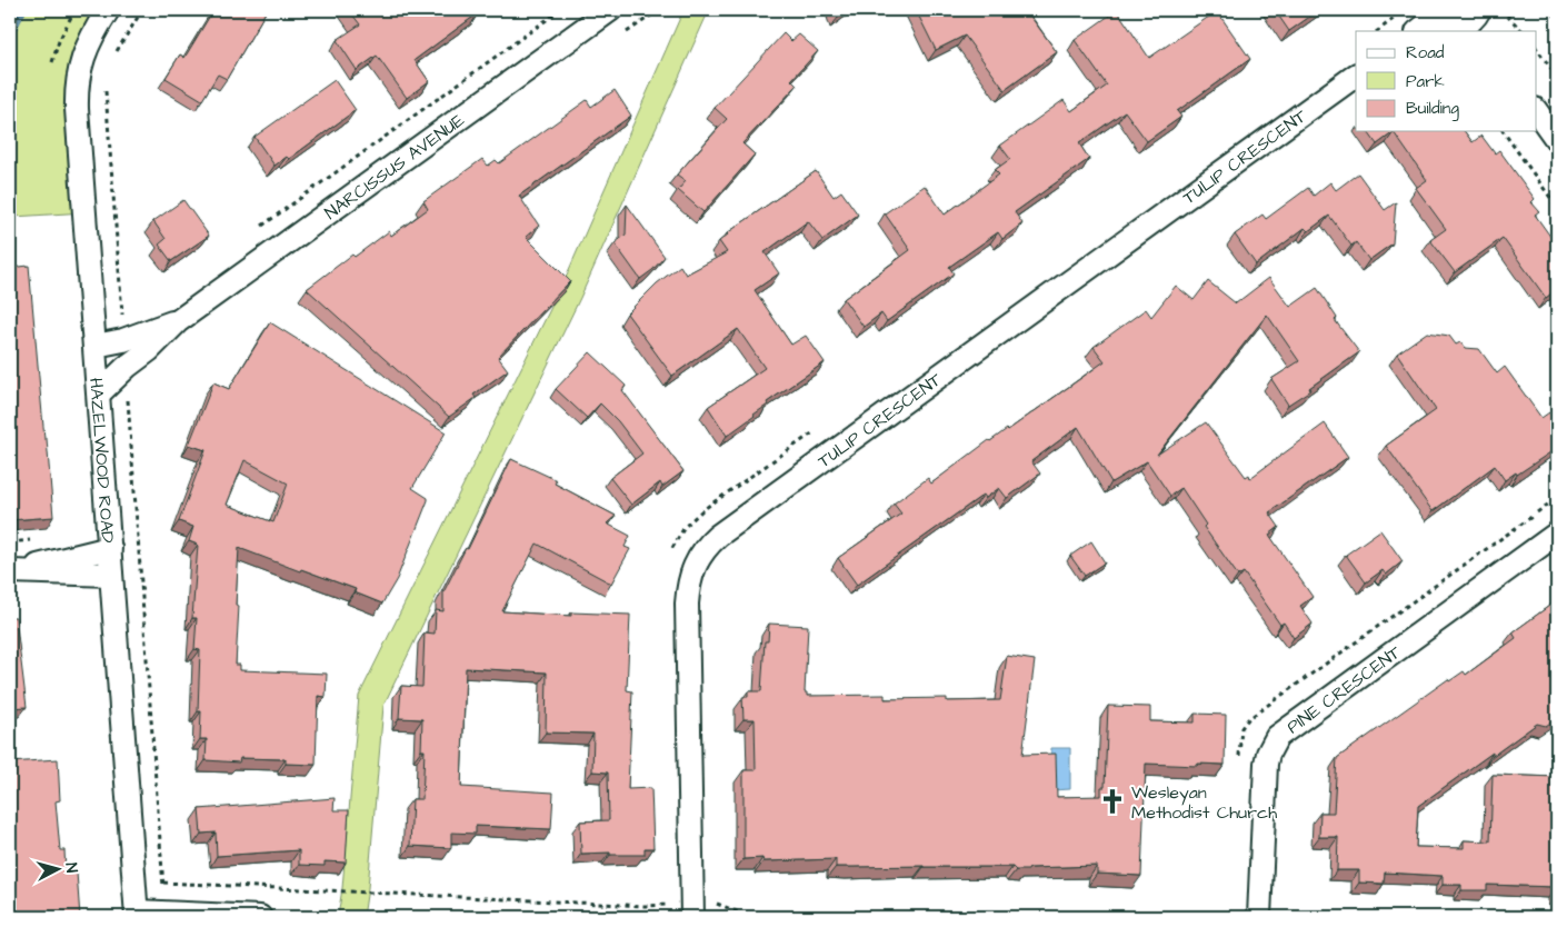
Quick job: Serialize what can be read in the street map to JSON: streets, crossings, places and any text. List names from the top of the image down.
{
  "streets": {
    "street": [
      "TULIP CRESCENT",
      "NARCISSUS AVENUE",
      "HAZELWOOD ROAD",
      "PINE CRESCENT"
    ]
  },
  "crossings": [
    ["NARCISSUS AVENUE", "HAZELWOOD ROAD"]
  ],
  "places": {
    "church": ["Wesleyan Methodist Church"]
  },
  "legend": ["Road", "Park", "Building"],
  "north": "right"
}
